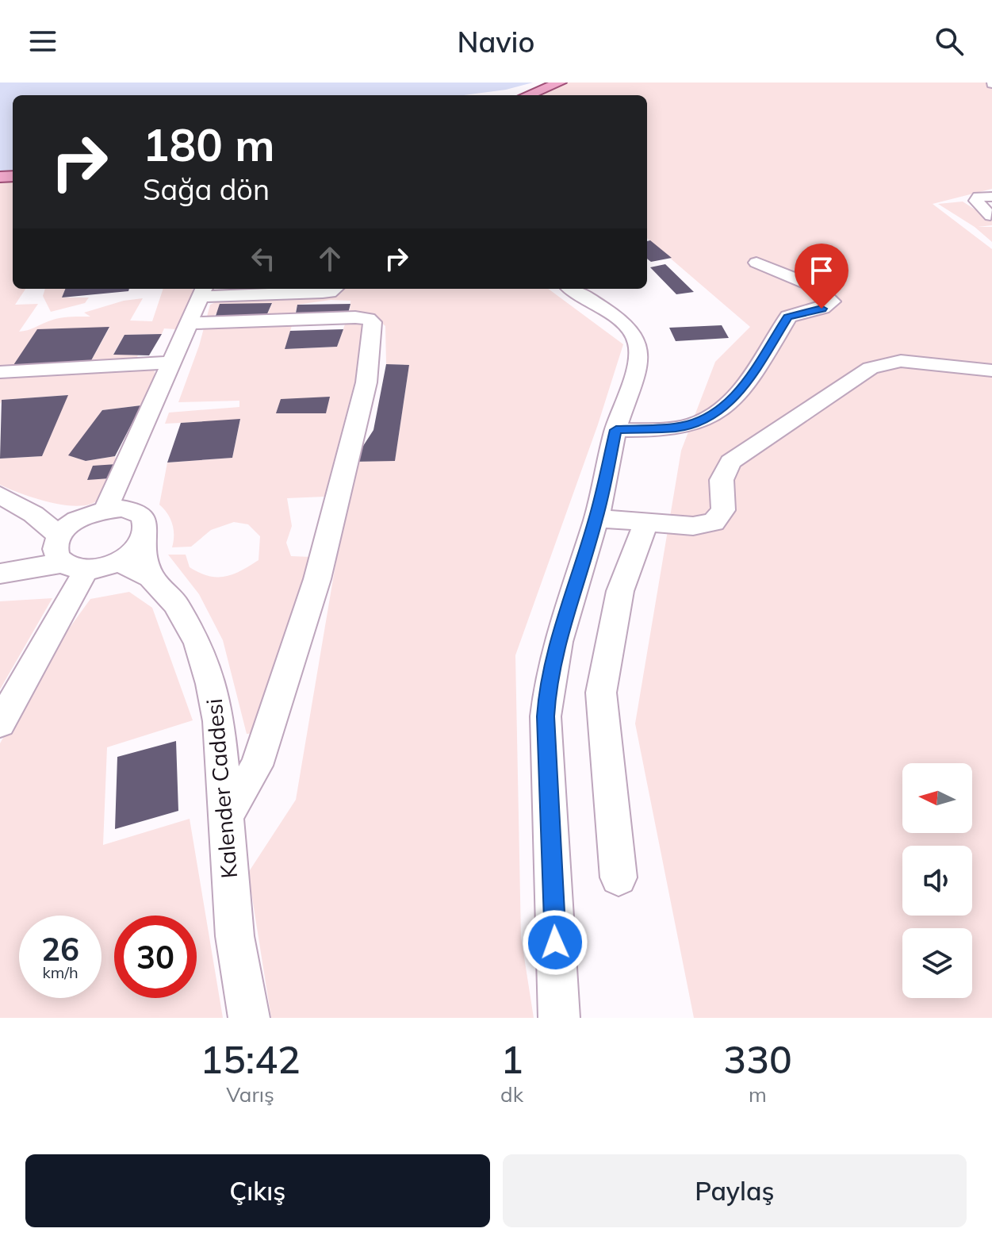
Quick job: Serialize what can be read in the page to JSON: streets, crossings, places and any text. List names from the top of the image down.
{
  "streets": {
    "street": ["Kalender Caddesi"]
  },
  "north": "left",
  "page": {
    "header": "Navio",
    "turn": ["180 m", "Sağa dön"],
    "speed": "26 km/h",
    "limit": "30",
    "eta": [
      "15:42",
      "Varış",
      "1",
      "dk",
      "330",
      "m"
    ],
    "buttons": ["Çıkış", "Paylaş"]
  }
}
